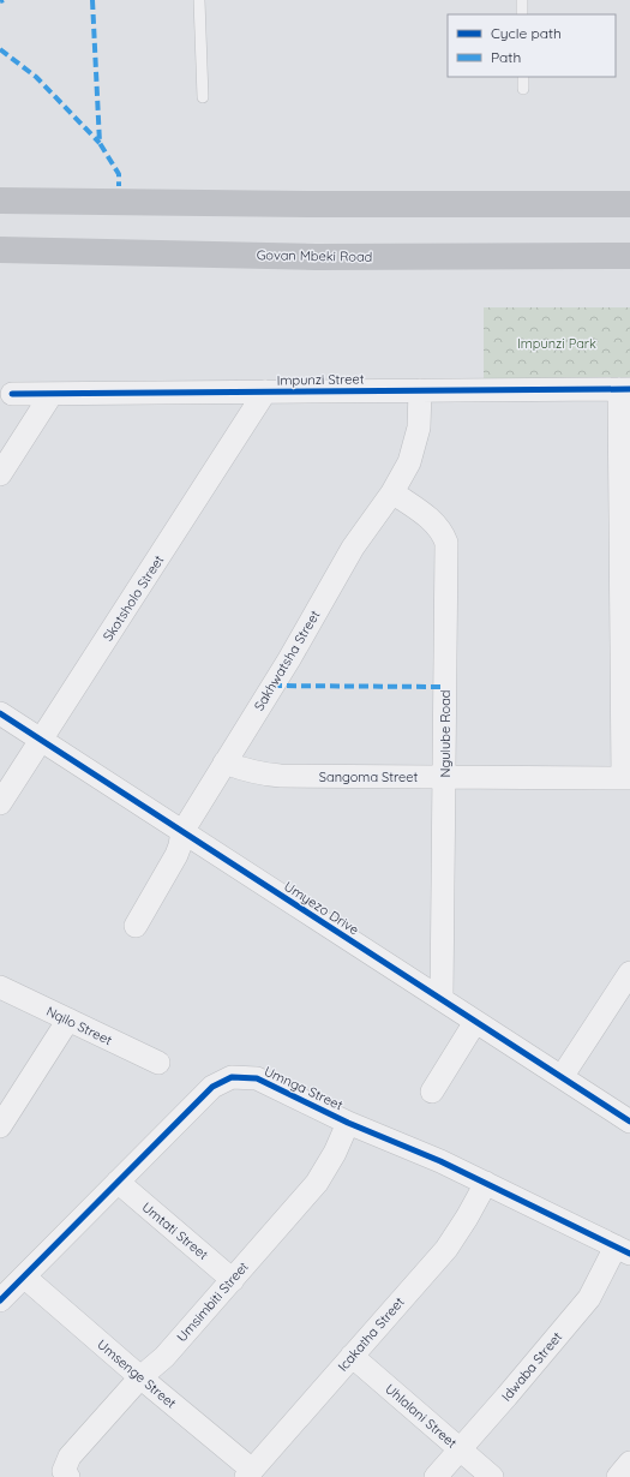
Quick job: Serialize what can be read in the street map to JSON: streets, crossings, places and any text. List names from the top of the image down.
{
  "streets": {
    "main road": ["Govan Mbeki Road"],
    "street": [
      "Impunzi Street",
      "Skotsholo Street",
      "Sakhwatsha Street",
      "Ngulube Road",
      "Sangoma Street",
      "Umyezo Drive",
      "Nqilo Street",
      "Umnga Street",
      "Umtati Street",
      "Umsimbiti Street",
      "Icakatha Street",
      "Idwaba Street",
      "Umsenge Street",
      "Uhlalani Street"
    ]
  },
  "crossings": [
    ["Impunzi Street", "Skotsholo Street"],
    ["Impunzi Street", "Sakhwatsha Street"],
    ["Skotsholo Street", "Umyezo Drive"],
    ["Sakhwatsha Street", "Ngulube Road"],
    ["Sakhwatsha Street", "Sangoma Street"],
    ["Sakhwatsha Street", "Umyezo Drive"],
    ["Ngulube Road", "Sangoma Street"],
    ["Ngulube Road", "Umyezo Drive"],
    ["Umnga Street", "Umtati Street"],
    ["Umnga Street", "Umsimbiti Street"],
    ["Umnga Street", "Icakatha Street"],
    ["Umnga Street", "Idwaba Street"],
    ["Umnga Street", "Umsenge Street"],
    ["Umtati Street", "Umsimbiti Street"],
    ["Umsimbiti Street", "Umsenge Street"],
    ["Icakatha Street", "Umsenge Street"],
    ["Icakatha Street", "Uhlalani Street"],
    ["Idwaba Street", "Uhlalani Street"]
  ],
  "parks": ["Impunzi Park"],
  "legend": ["Cycle path", "Path"]
}
